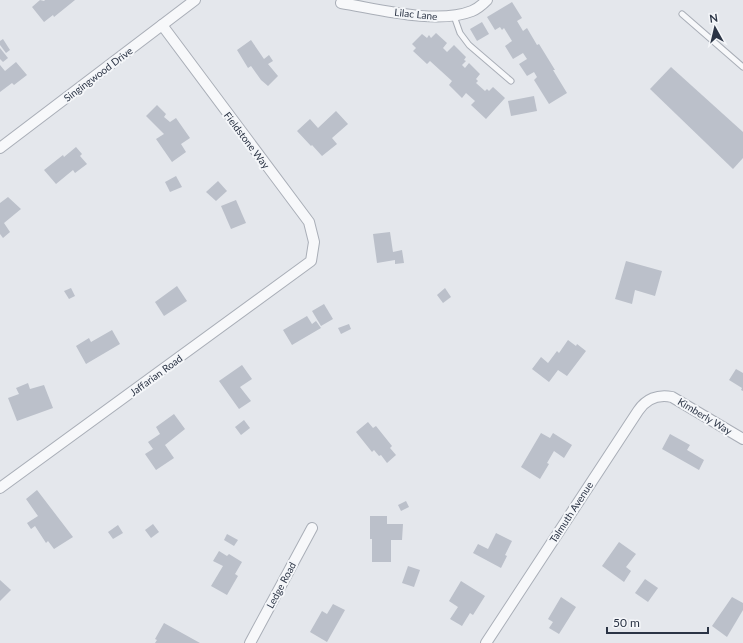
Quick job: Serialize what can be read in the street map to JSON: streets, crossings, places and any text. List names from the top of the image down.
{
  "streets": {
    "street": [
      "Lilac Lane",
      "Singingwood Drive",
      "Fieldstone Way",
      "Jaffarian Road",
      "Kimberly Way",
      "Talmuth Avenue",
      "Ledge Road"
    ]
  },
  "crossings": [
    ["Singingwood Drive", "Fieldstone Way"],
    ["Fieldstone Way", "Jaffarian Road"],
    ["Kimberly Way", "Talmuth Avenue"]
  ],
  "scale_bar": "50 m",
  "north": "top"
}
